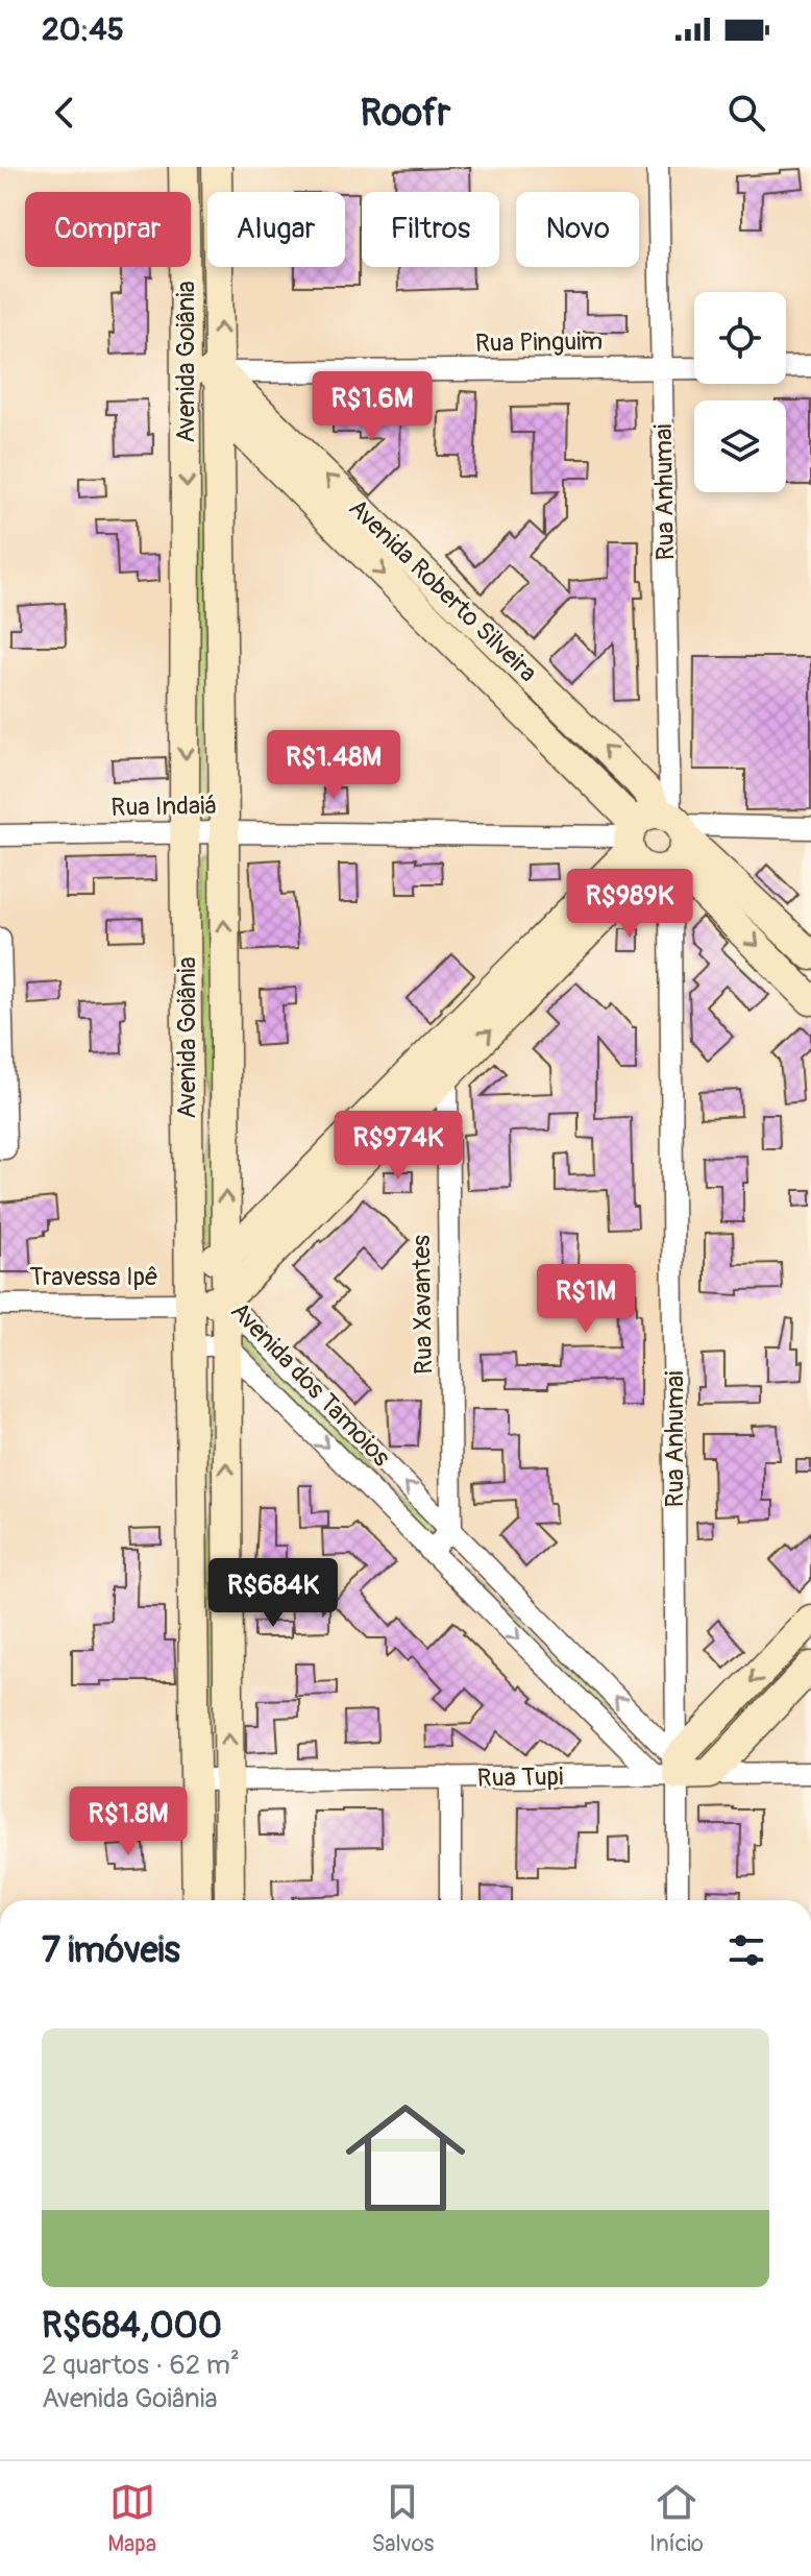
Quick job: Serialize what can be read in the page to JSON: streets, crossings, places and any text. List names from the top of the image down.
{
  "streets": {
    "street": [
      "Rua Pinguim",
      "Avenida Goiânia",
      "Rua Anhumai",
      "Avenida Roberto Silveira",
      "Rua Indaiá",
      "Travessa Ipê",
      "Rua Xavantes",
      "Avenida dos Tamoios",
      "Rua Tupi"
    ]
  },
  "crossings": [
    ["Rua Pinguim", "Avenida Goiânia"],
    ["Rua Pinguim", "Rua Anhumai"],
    ["Rua Pinguim", "Avenida Roberto Silveira"],
    ["Avenida Goiânia", "Avenida Roberto Silveira"],
    ["Avenida Goiânia", "Rua Indaiá"],
    ["Avenida Goiânia", "Travessa Ipê"],
    ["Avenida Goiânia", "Avenida dos Tamoios"],
    ["Avenida Goiânia", "Rua Tupi"],
    ["Rua Anhumai", "Avenida Roberto Silveira"],
    ["Rua Anhumai", "Rua Indaiá"],
    ["Rua Anhumai", "Avenida dos Tamoios"],
    ["Rua Anhumai", "Rua Tupi"],
    ["Avenida Roberto Silveira", "Rua Indaiá"],
    ["Avenida Roberto Silveira", "Avenida dos Tamoios"],
    ["Rua Indaiá", "Avenida dos Tamoios"],
    ["Rua Xavantes", "Avenida dos Tamoios"],
    ["Avenida dos Tamoios", "Rua Tupi"]
  ],
  "page": {
    "status": "20:45",
    "header": "Roofr",
    "chip": [
      "Comprar",
      "Alugar",
      "Filtros",
      "Novo"
    ],
    "price": [
      "R$1.6M",
      "R$1.48M",
      "R$989K",
      "R$974K",
      "R$1M",
      "R$684K",
      "R$1.8M"
    ],
    "heading": "7 imóveis",
    "list": [
      {
        "name": "R$684,000",
        "note": "2 quartos · 62 m² · Avenida Goiânia"
      }
    ],
    "tabs": ["Mapa", "Salvos", "Início"]
  }
}
